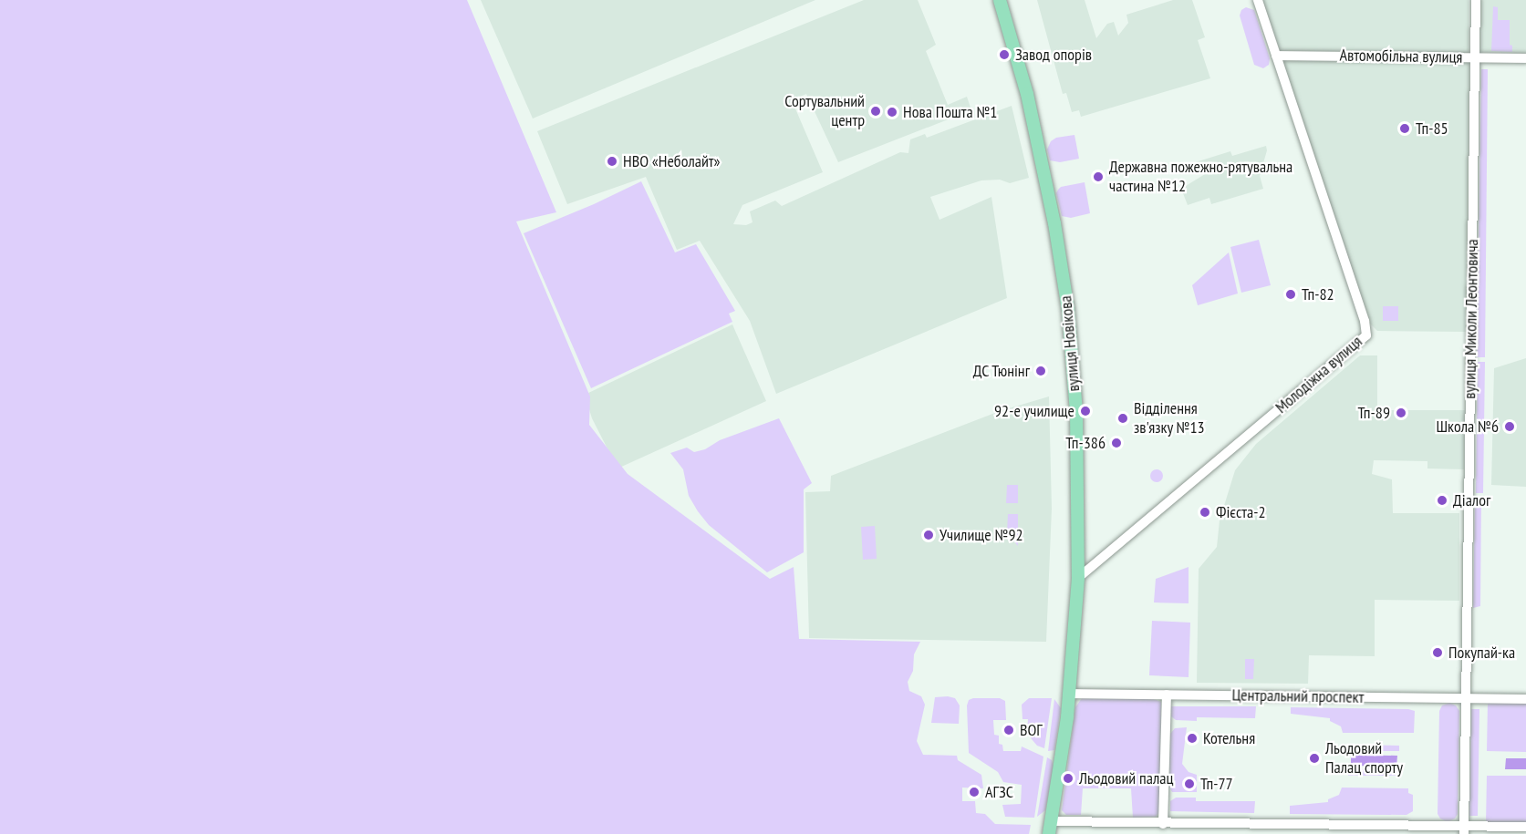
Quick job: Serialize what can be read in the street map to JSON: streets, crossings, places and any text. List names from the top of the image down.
{
  "streets": {
    "main road": ["вулиця Новікова"],
    "street": [
      "Автомобільна вулиця",
      "вулиця Миколи Леонтовича",
      "Молодіжна вулиця",
      "Центральний проспект"
    ]
  },
  "crossings": [
    ["Автомобільна вулиця", "вулиця Миколи Леонтовича"],
    ["Автомобільна вулиця", "Молодіжна вулиця"],
    ["вулиця Миколи Леонтовича", "Центральний проспект"],
    ["вулиця Новікова", "Молодіжна вулиця"],
    ["вулиця Новікова", "Центральний проспект"]
  ],
  "places": [
    "Завод опорів",
    "Сортувальний центр",
    "Нова Пошта №1",
    "Тп-85",
    "НВО «Неболайт»",
    "Державна пожежно-рятувальна частина №12",
    "Тп-82",
    "ДС Тюнінг",
    "92-е училище",
    "Тп-89",
    "Відділення зв'язку №13",
    "Школа №6",
    "Тп-386",
    "Діалог",
    "Фiєста-2",
    "Училище №92",
    "Покупай-ка",
    "ВОГ",
    "Котельня",
    "Льодовий Палац спорту",
    "Льодовий палац",
    "Тп-77",
    "АГЗС"
  ]
}
